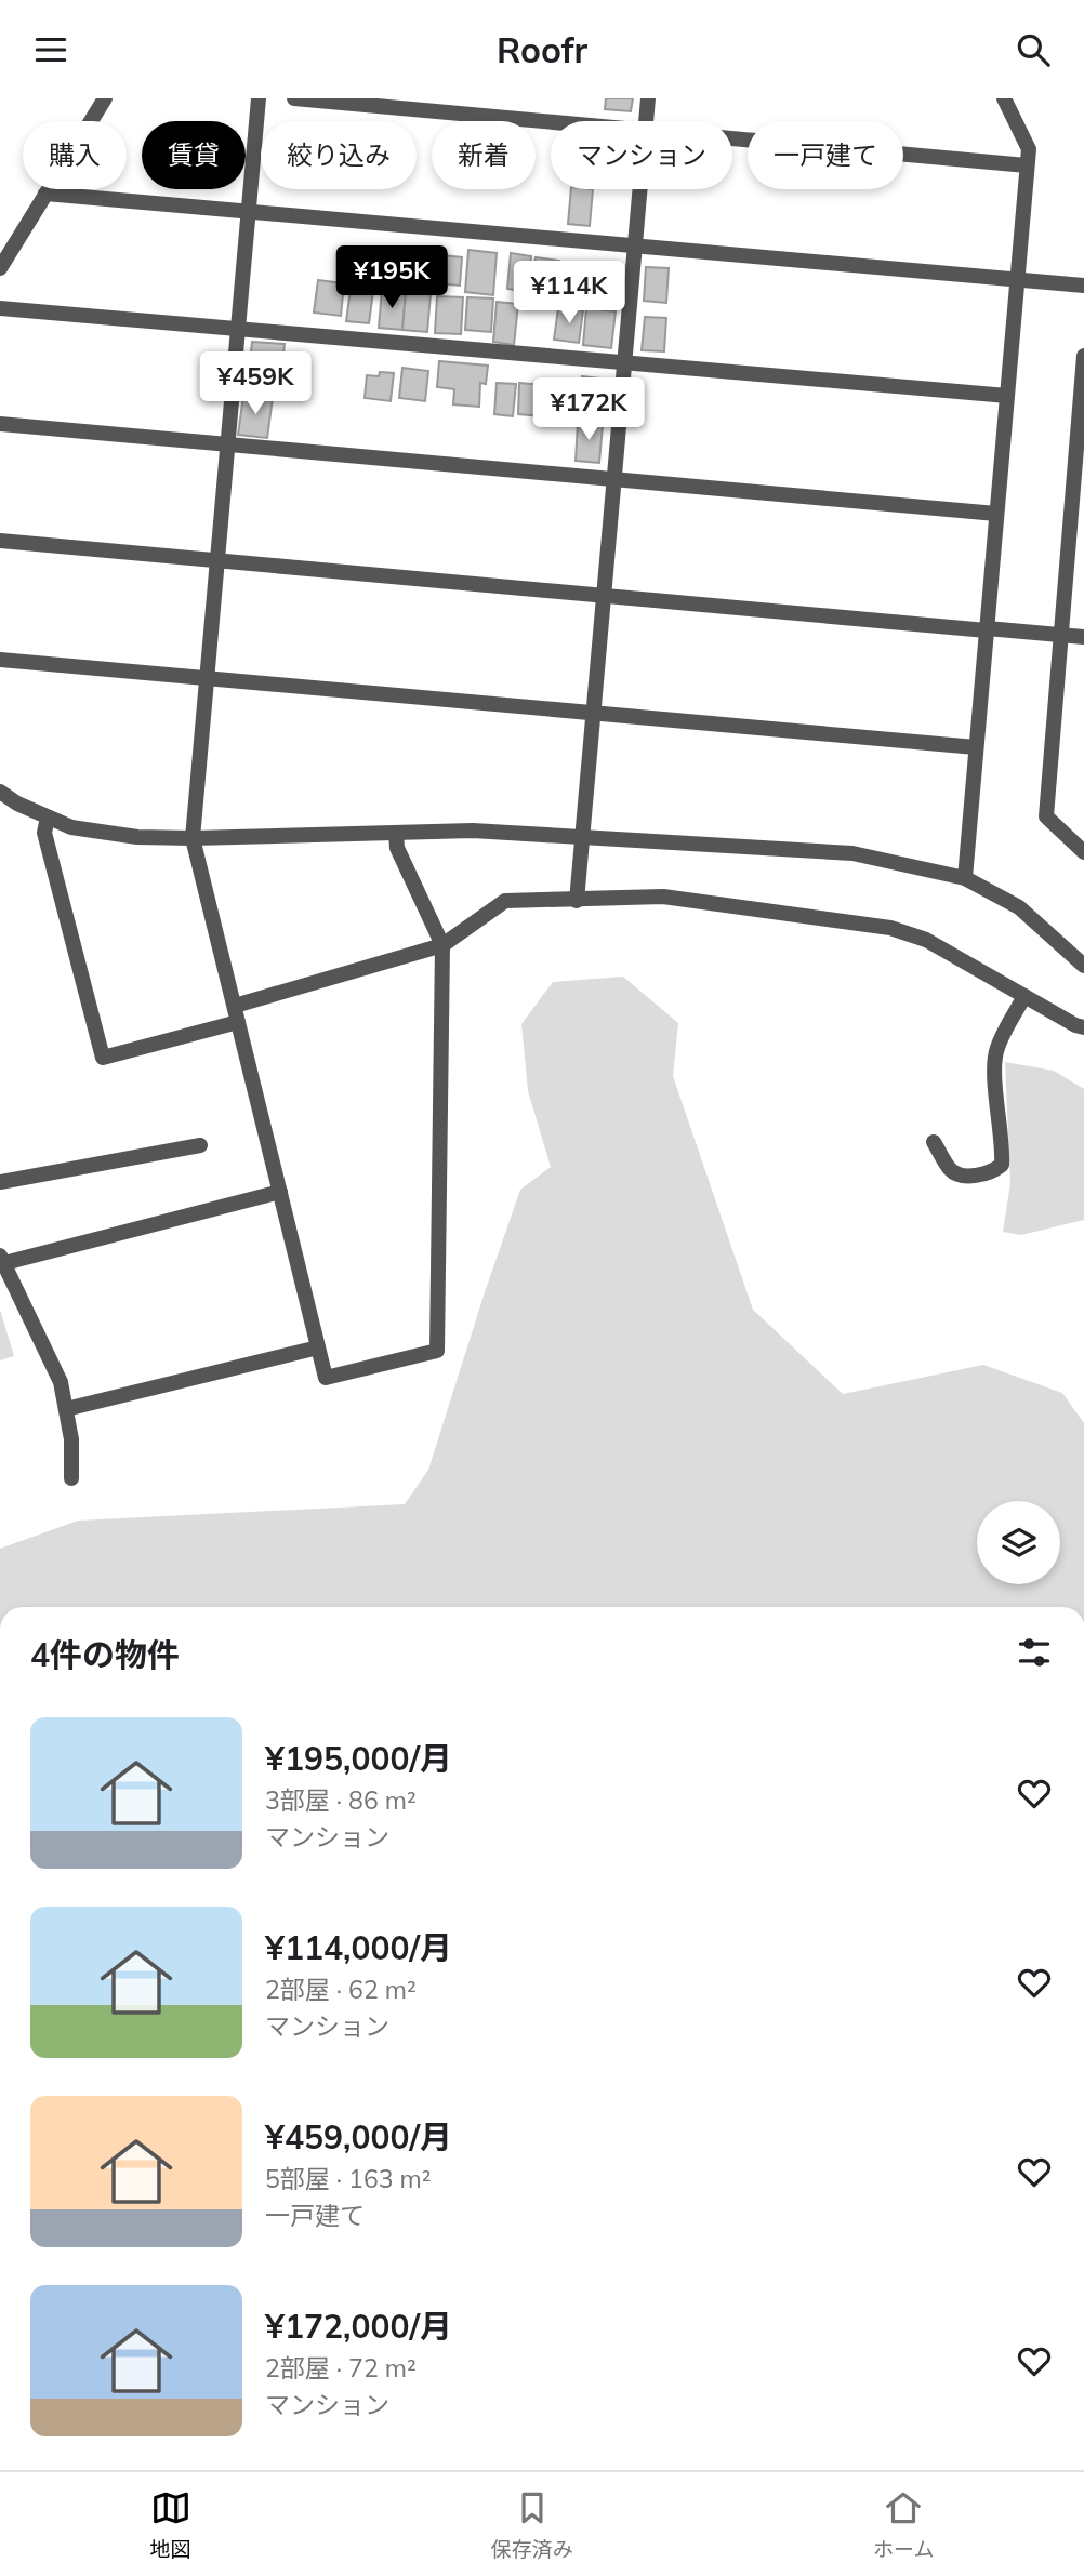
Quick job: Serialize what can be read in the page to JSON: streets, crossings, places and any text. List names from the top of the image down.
{
  "page": {
    "header": "Roofr",
    "chip": [
      "購入",
      "賃貸",
      "絞り込み",
      "新着",
      "マンション",
      "一戸建て"
    ],
    "price": [
      "¥195K",
      "¥114K",
      "¥459K",
      "¥172K"
    ],
    "heading": "4件の物件",
    "list": [
      {
        "name": "¥195,000/月",
        "note": "3部屋 · 86 m² · マンション"
      },
      {
        "name": "¥114,000/月",
        "note": "2部屋 · 62 m² · マンション"
      },
      {
        "name": "¥459,000/月",
        "note": "5部屋 · 163 m² · 一戸建て"
      },
      {
        "name": "¥172,000/月",
        "note": "2部屋 · 72 m² · マンション"
      }
    ],
    "tabs": ["地図", "保存済み", "ホーム"]
  }
}
